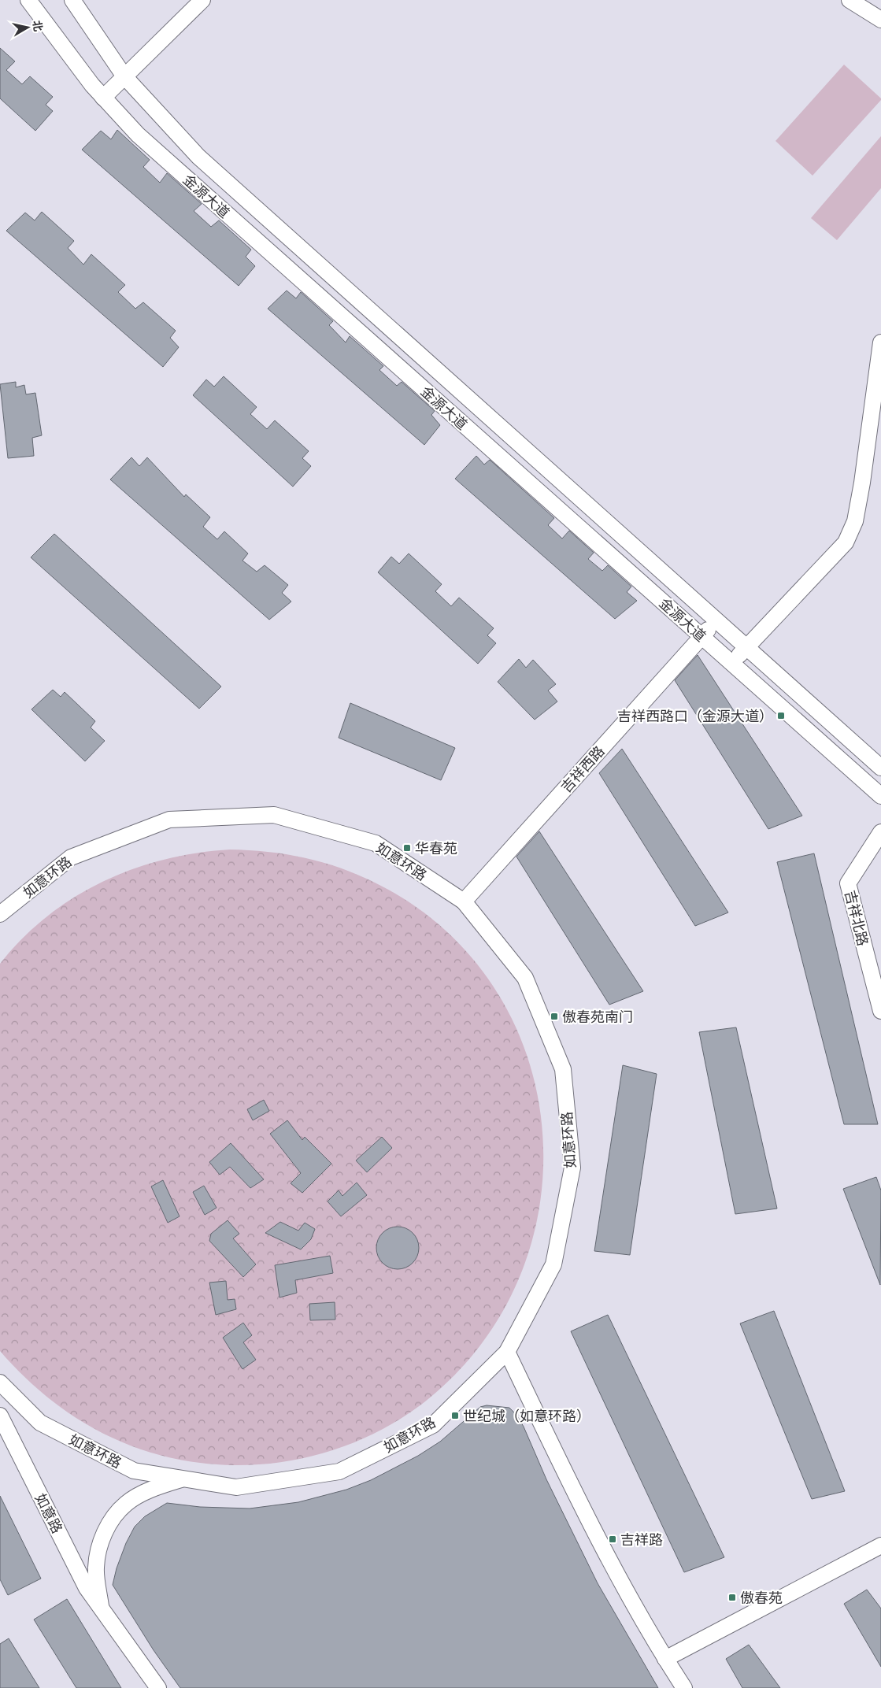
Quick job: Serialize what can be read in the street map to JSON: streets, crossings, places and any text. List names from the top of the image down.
{
  "streets": {
    "street": [
      "金源大道",
      "吉祥西路",
      "如意环路",
      "吉祥北路",
      "如意路"
    ]
  },
  "crossings": [
    ["金源大道", "吉祥西路"],
    ["吉祥西路", "如意环路"],
    ["如意环路", "如意路"]
  ],
  "places": {
    "transit": [
      "吉祥西路口（金源大道）",
      "华春苑",
      "傲春苑南门",
      "世纪城（如意环路）",
      "吉祥路",
      "傲春苑"
    ]
  },
  "north": "right"
}
